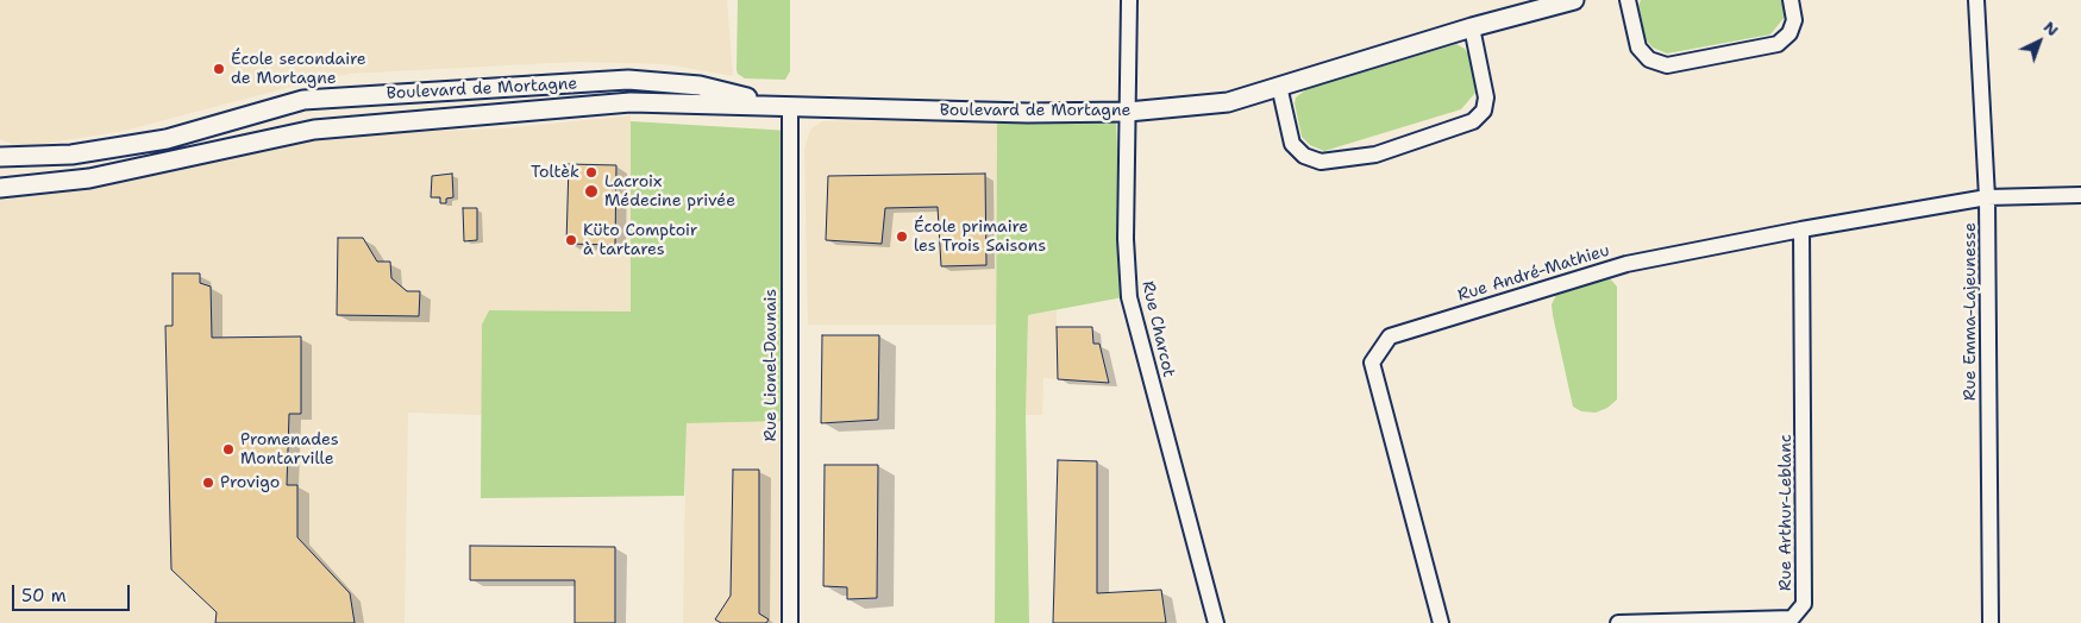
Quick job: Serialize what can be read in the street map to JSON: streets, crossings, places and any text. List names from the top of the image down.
{
  "streets": {
    "street": [
      "Boulevard de Mortagne",
      "Rue André-Mathieu",
      "Rue Emma-Lajeunesse",
      "Rue Charcot",
      "Rue Lionel-Daunais",
      "Rue Arthur-Leblanc"
    ]
  },
  "crossings": [
    ["Boulevard de Mortagne", "Rue Charcot"],
    ["Boulevard de Mortagne", "Rue Lionel-Daunais"],
    ["Rue André-Mathieu", "Rue Emma-Lajeunesse"],
    ["Rue André-Mathieu", "Rue Arthur-Leblanc"]
  ],
  "places": [
    "École secondaire de Mortagne",
    "Toltèk",
    "Lacroix Médecine privée",
    "École primaire les Trois Saisons",
    "Küto Comptoir à tartares",
    "Promenades Montarville",
    "Provigo"
  ],
  "scale_bar": "50 m",
  "north": "top right"
}
